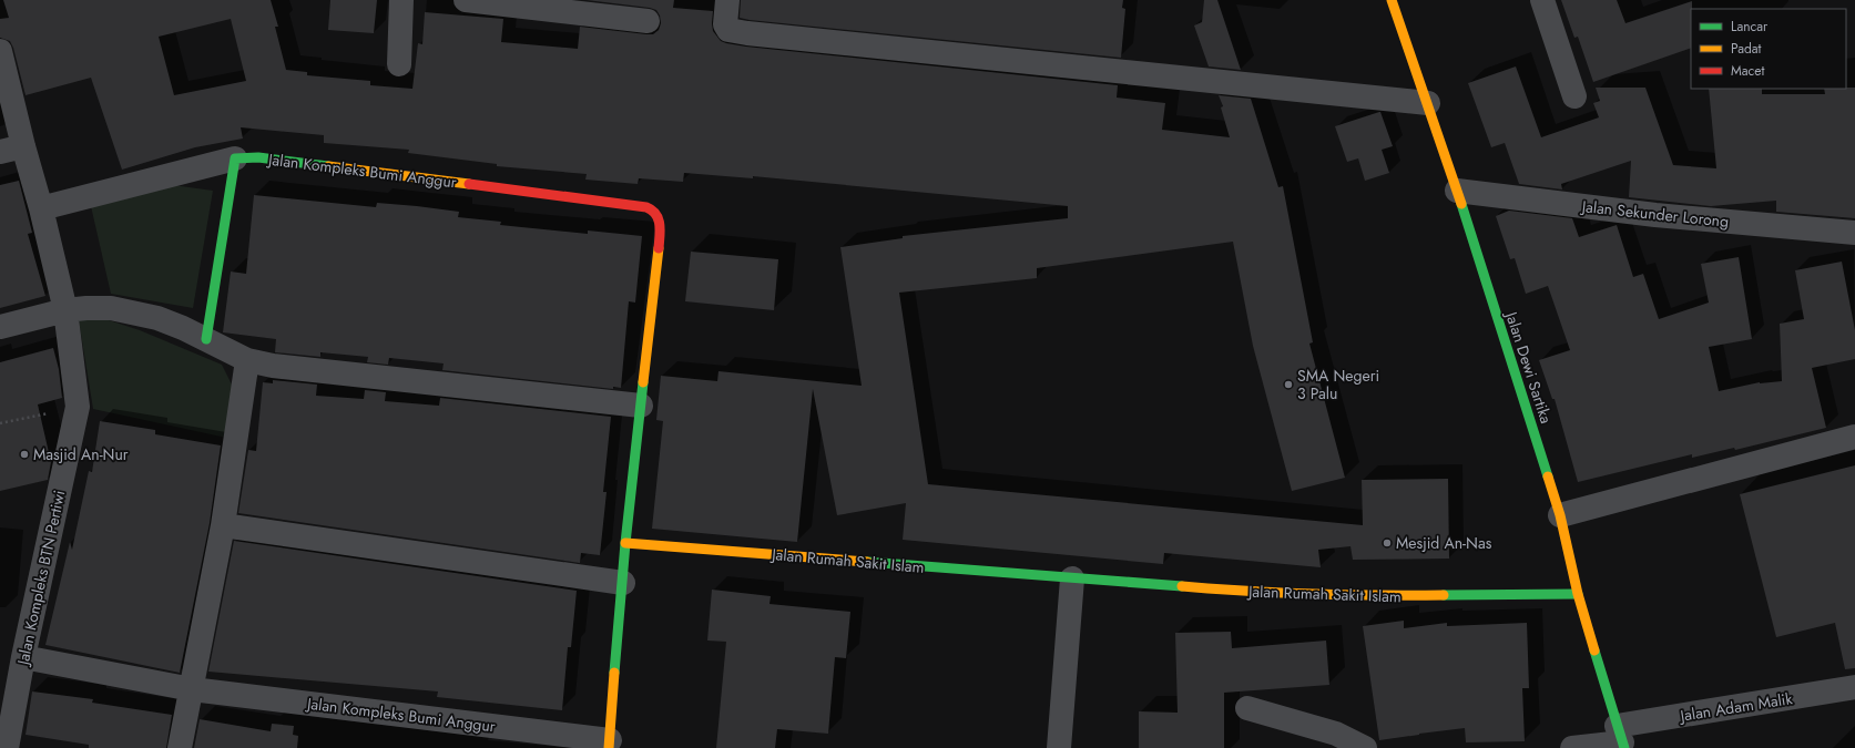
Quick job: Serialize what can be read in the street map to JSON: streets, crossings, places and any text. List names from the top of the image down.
{
  "streets": {
    "street": [
      "Jalan Kompleks Bumi Anggur",
      "Jalan Sekunder Lorong",
      "Jalan Dewi Sartika",
      "Jalan Rumah Sakit Islam",
      "Jalan Kompleks BTN Pertiwi",
      "Jalan Adam Malik"
    ]
  },
  "crossings": [
    ["Jalan Kompleks Bumi Anggur", "Jalan Kompleks BTN Pertiwi"],
    ["Jalan Sekunder Lorong", "Jalan Dewi Sartika"],
    ["Jalan Dewi Sartika", "Jalan Rumah Sakit Islam"],
    ["Jalan Dewi Sartika", "Jalan Adam Malik"]
  ],
  "places": ["SMA Negeri 3 Palu", "Masjid An-Nur", "Mesjid An-Nas"],
  "legend": ["Lancar", "Padat", "Macet"]
}
